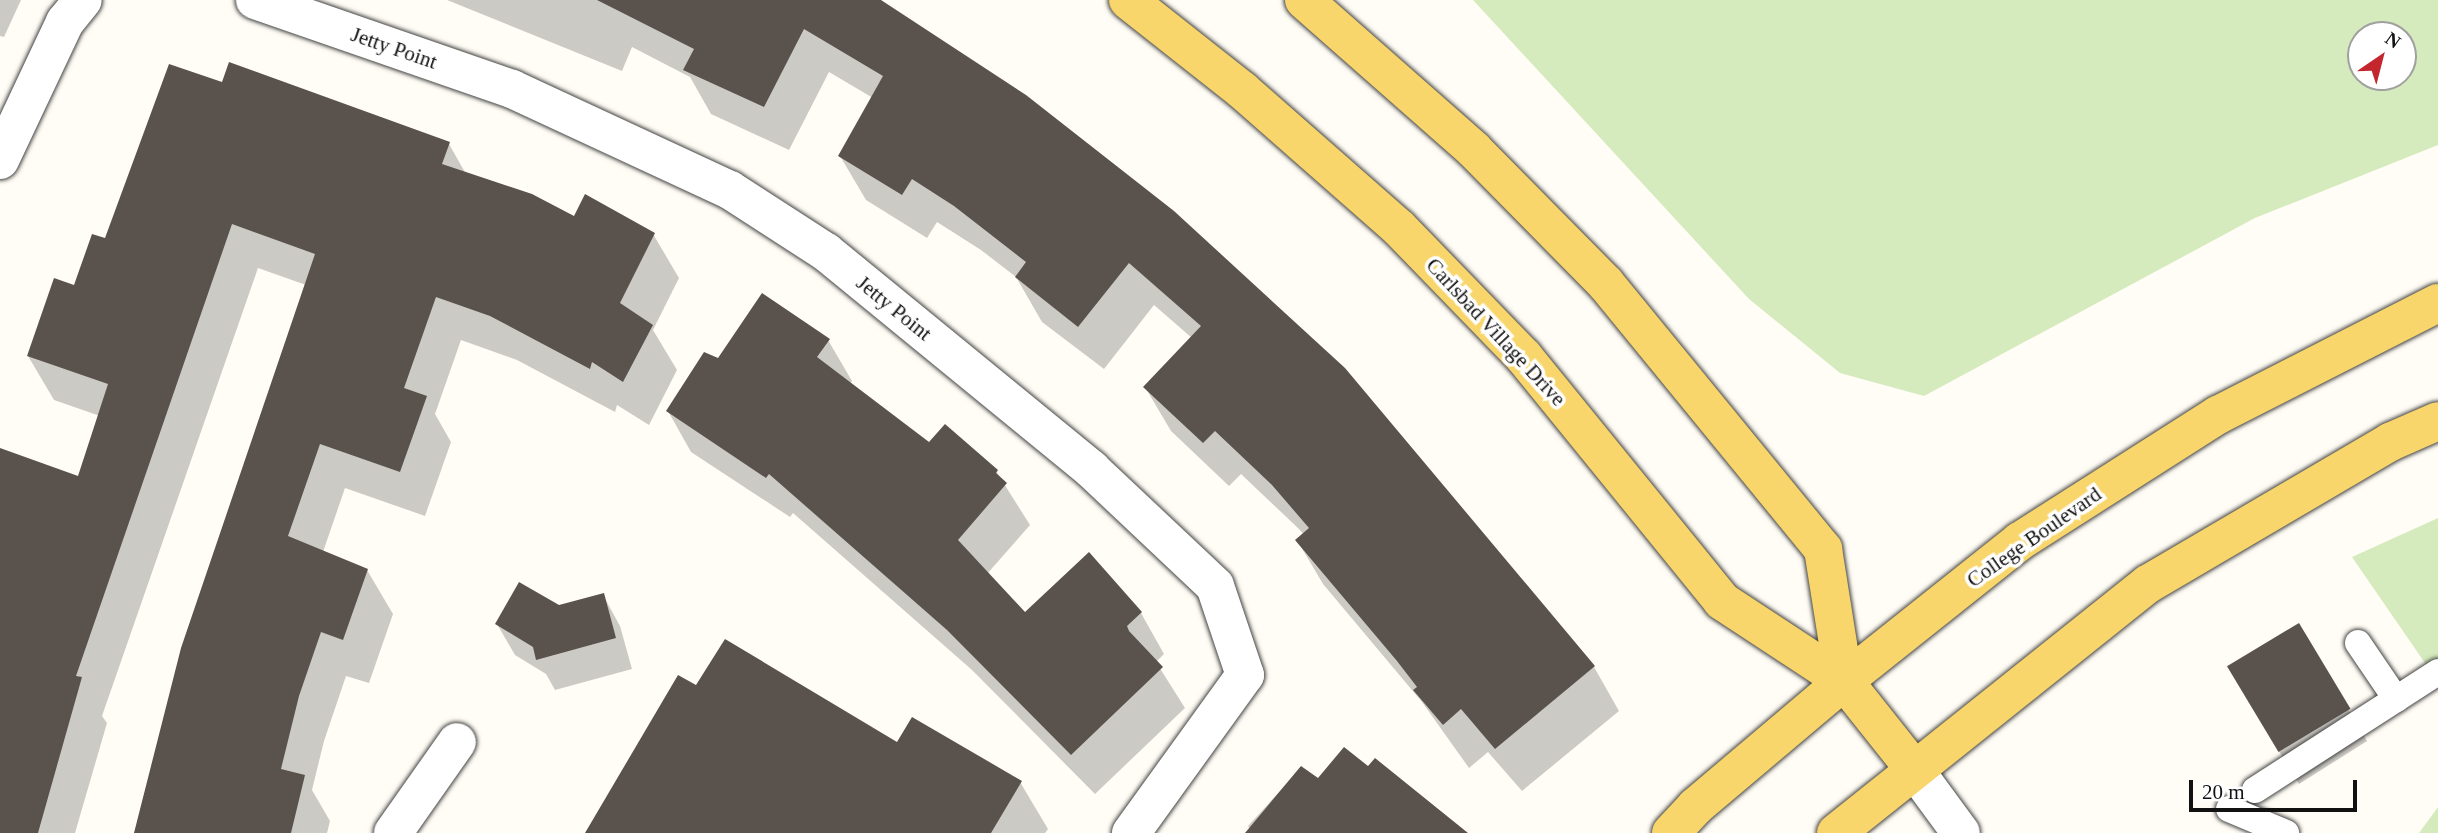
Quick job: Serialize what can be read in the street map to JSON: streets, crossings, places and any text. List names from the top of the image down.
{
  "streets": {
    "main road": ["Carlsbad Village Drive", "College Boulevard"],
    "street": ["Jetty Point"]
  },
  "crossings": [
    ["Carlsbad Village Drive", "College Boulevard"]
  ],
  "scale_bar": "20 m",
  "north": "top right"
}
